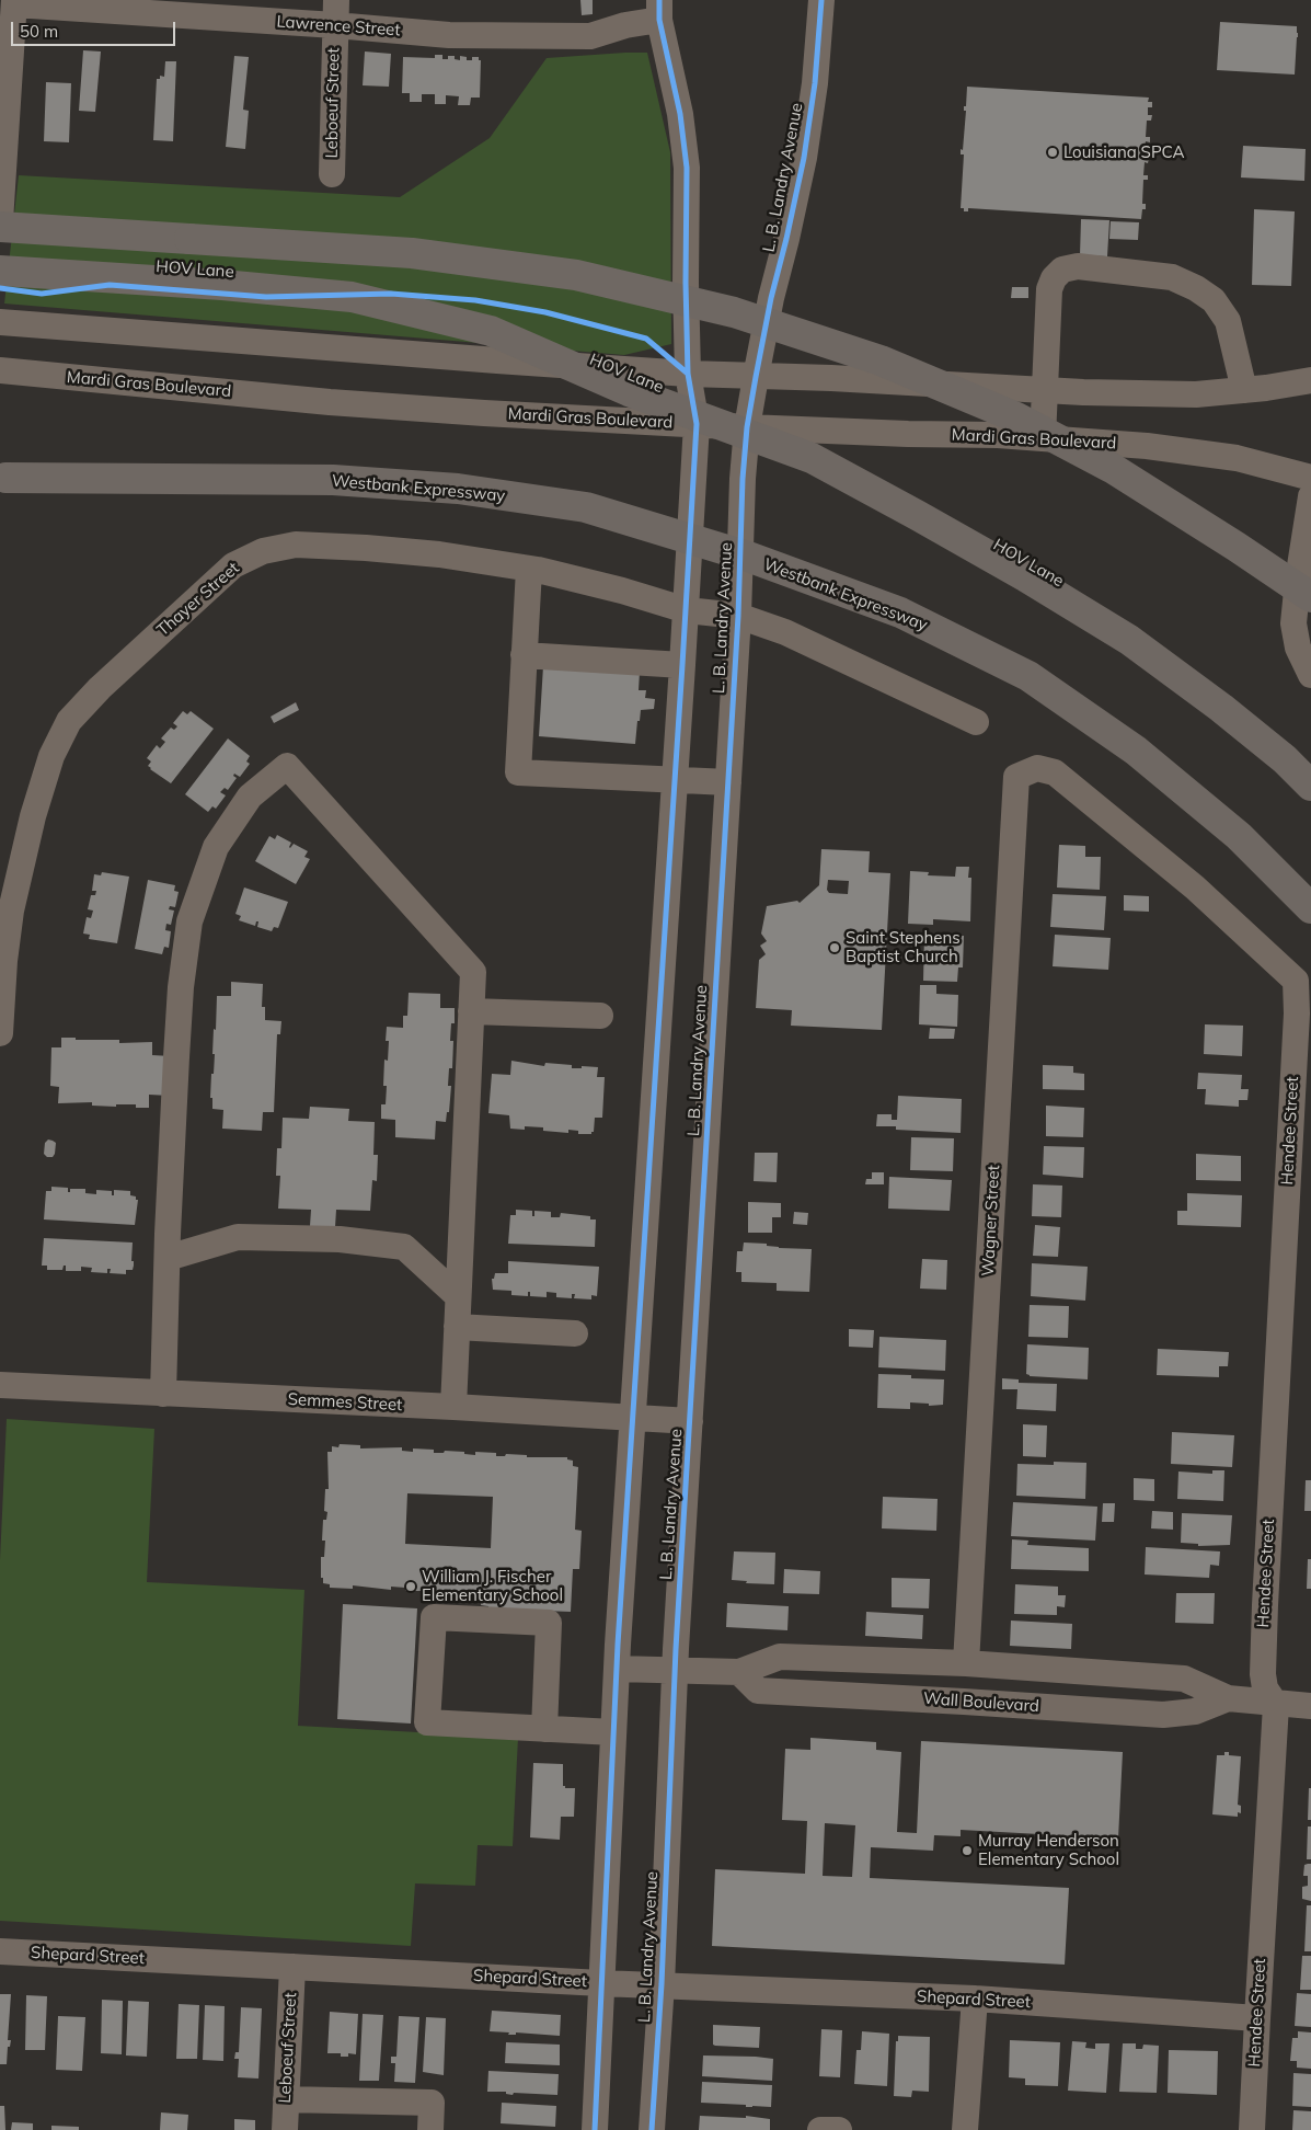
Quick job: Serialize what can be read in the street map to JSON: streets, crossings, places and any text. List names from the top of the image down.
{
  "streets": {
    "highway": ["HOV Lane", "Westbank Expressway"],
    "street": [
      "Lawrence Street",
      "Leboeuf Street",
      "L. B. Landry Avenue",
      "Mardi Gras Boulevard",
      "Thayer Street",
      "Hendee Street",
      "Wagner Street",
      "Semmes Street",
      "Wall Boulevard",
      "Shepard Street"
    ]
  },
  "crossings": [
    ["Lawrence Street", "Leboeuf Street"],
    ["Leboeuf Street", "Shepard Street"],
    ["L. B. Landry Avenue", "Mardi Gras Boulevard"],
    ["L. B. Landry Avenue", "Thayer Street"],
    ["L. B. Landry Avenue", "Semmes Street"],
    ["L. B. Landry Avenue", "Wall Boulevard"],
    ["L. B. Landry Avenue", "Shepard Street"],
    ["Hendee Street", "Wagner Street"],
    ["Hendee Street", "Wall Boulevard"],
    ["Hendee Street", "Shepard Street"],
    ["Wagner Street", "Wall Boulevard"]
  ],
  "places": [
    "Louisiana SPCA",
    "Saint Stephens Baptist Church",
    "William J. Fischer Elementary School",
    "Murray Henderson Elementary School"
  ],
  "scale_bar": "50 m"
}
